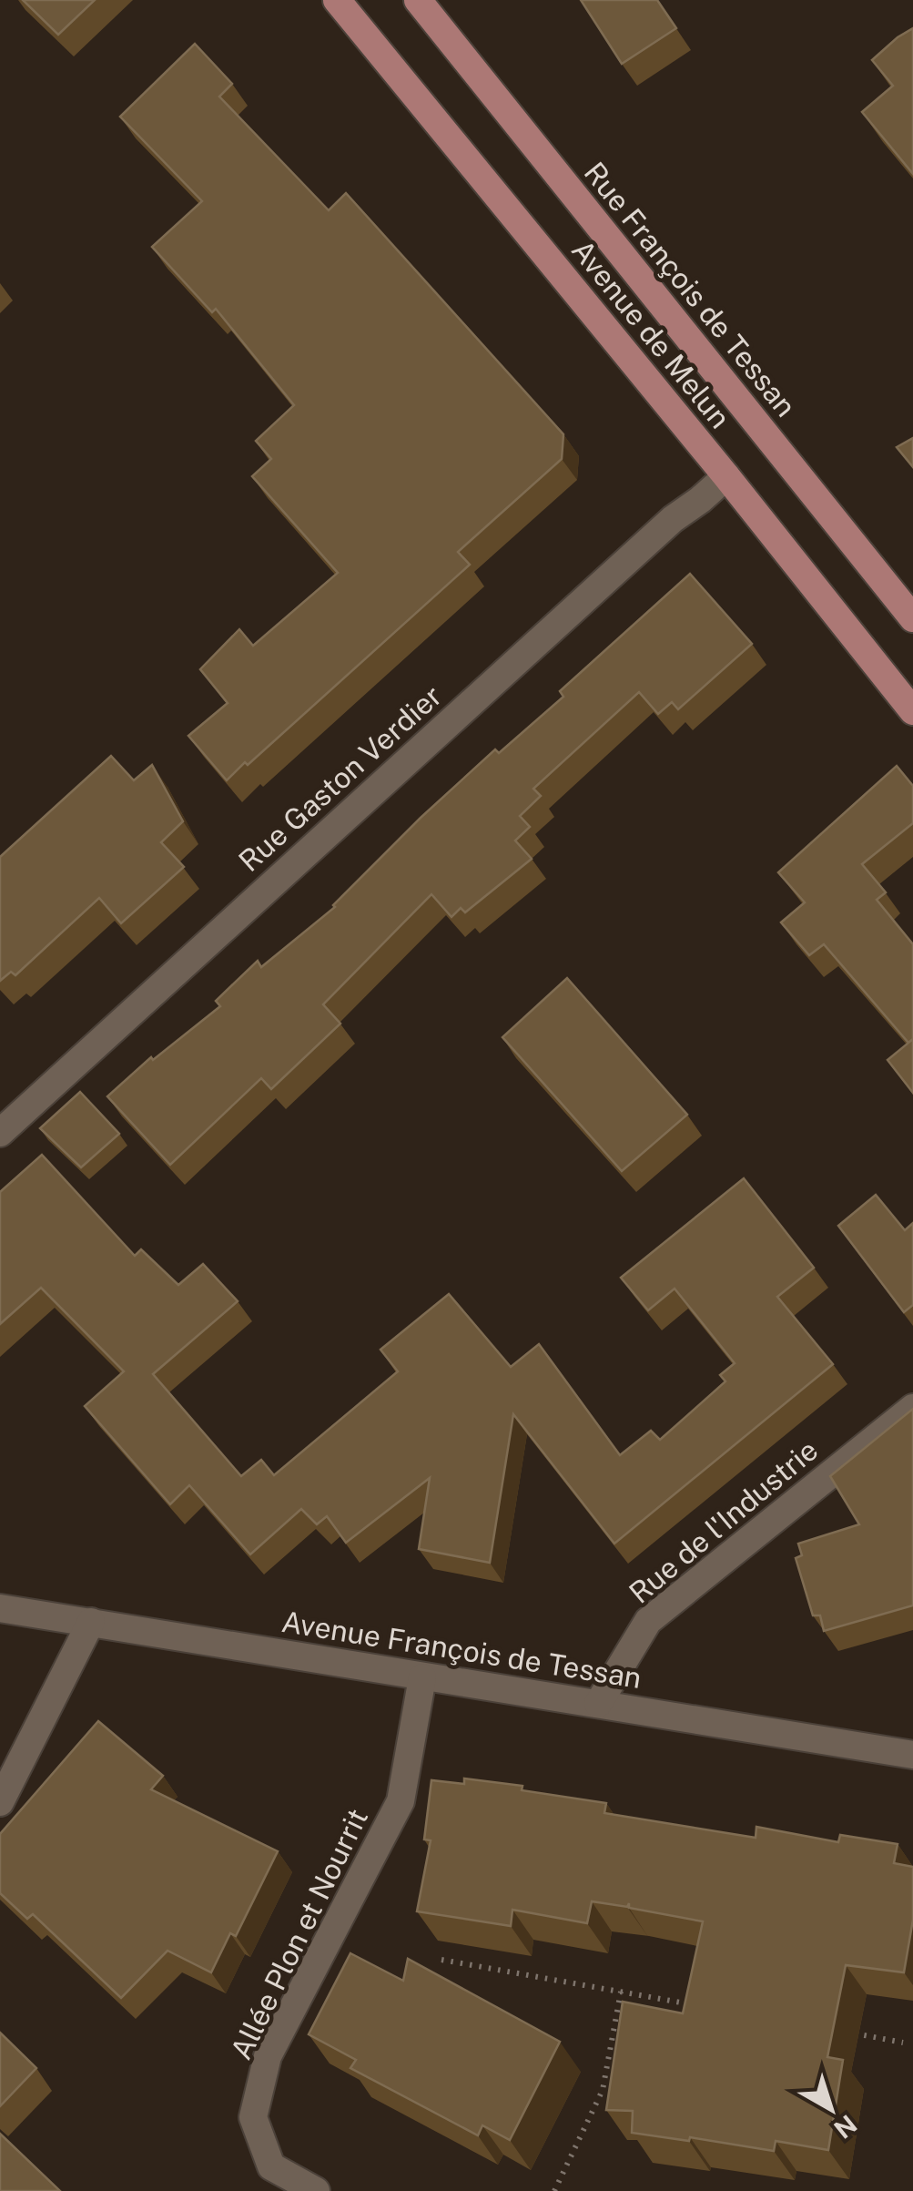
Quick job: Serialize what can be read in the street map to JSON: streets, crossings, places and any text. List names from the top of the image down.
{
  "streets": {
    "main road": ["Rue François de Tessan", "Avenue de Melun"],
    "street": [
      "Rue Gaston Verdier",
      "Rue de l'Industrie",
      "Avenue François de Tessan",
      "Allée Plon et Nourrit"
    ]
  },
  "crossings": [
    ["Avenue de Melun", "Rue Gaston Verdier"],
    ["Rue de l'Industrie", "Avenue François de Tessan"],
    ["Avenue François de Tessan", "Allée Plon et Nourrit"]
  ],
  "north": "bottom right"
}
